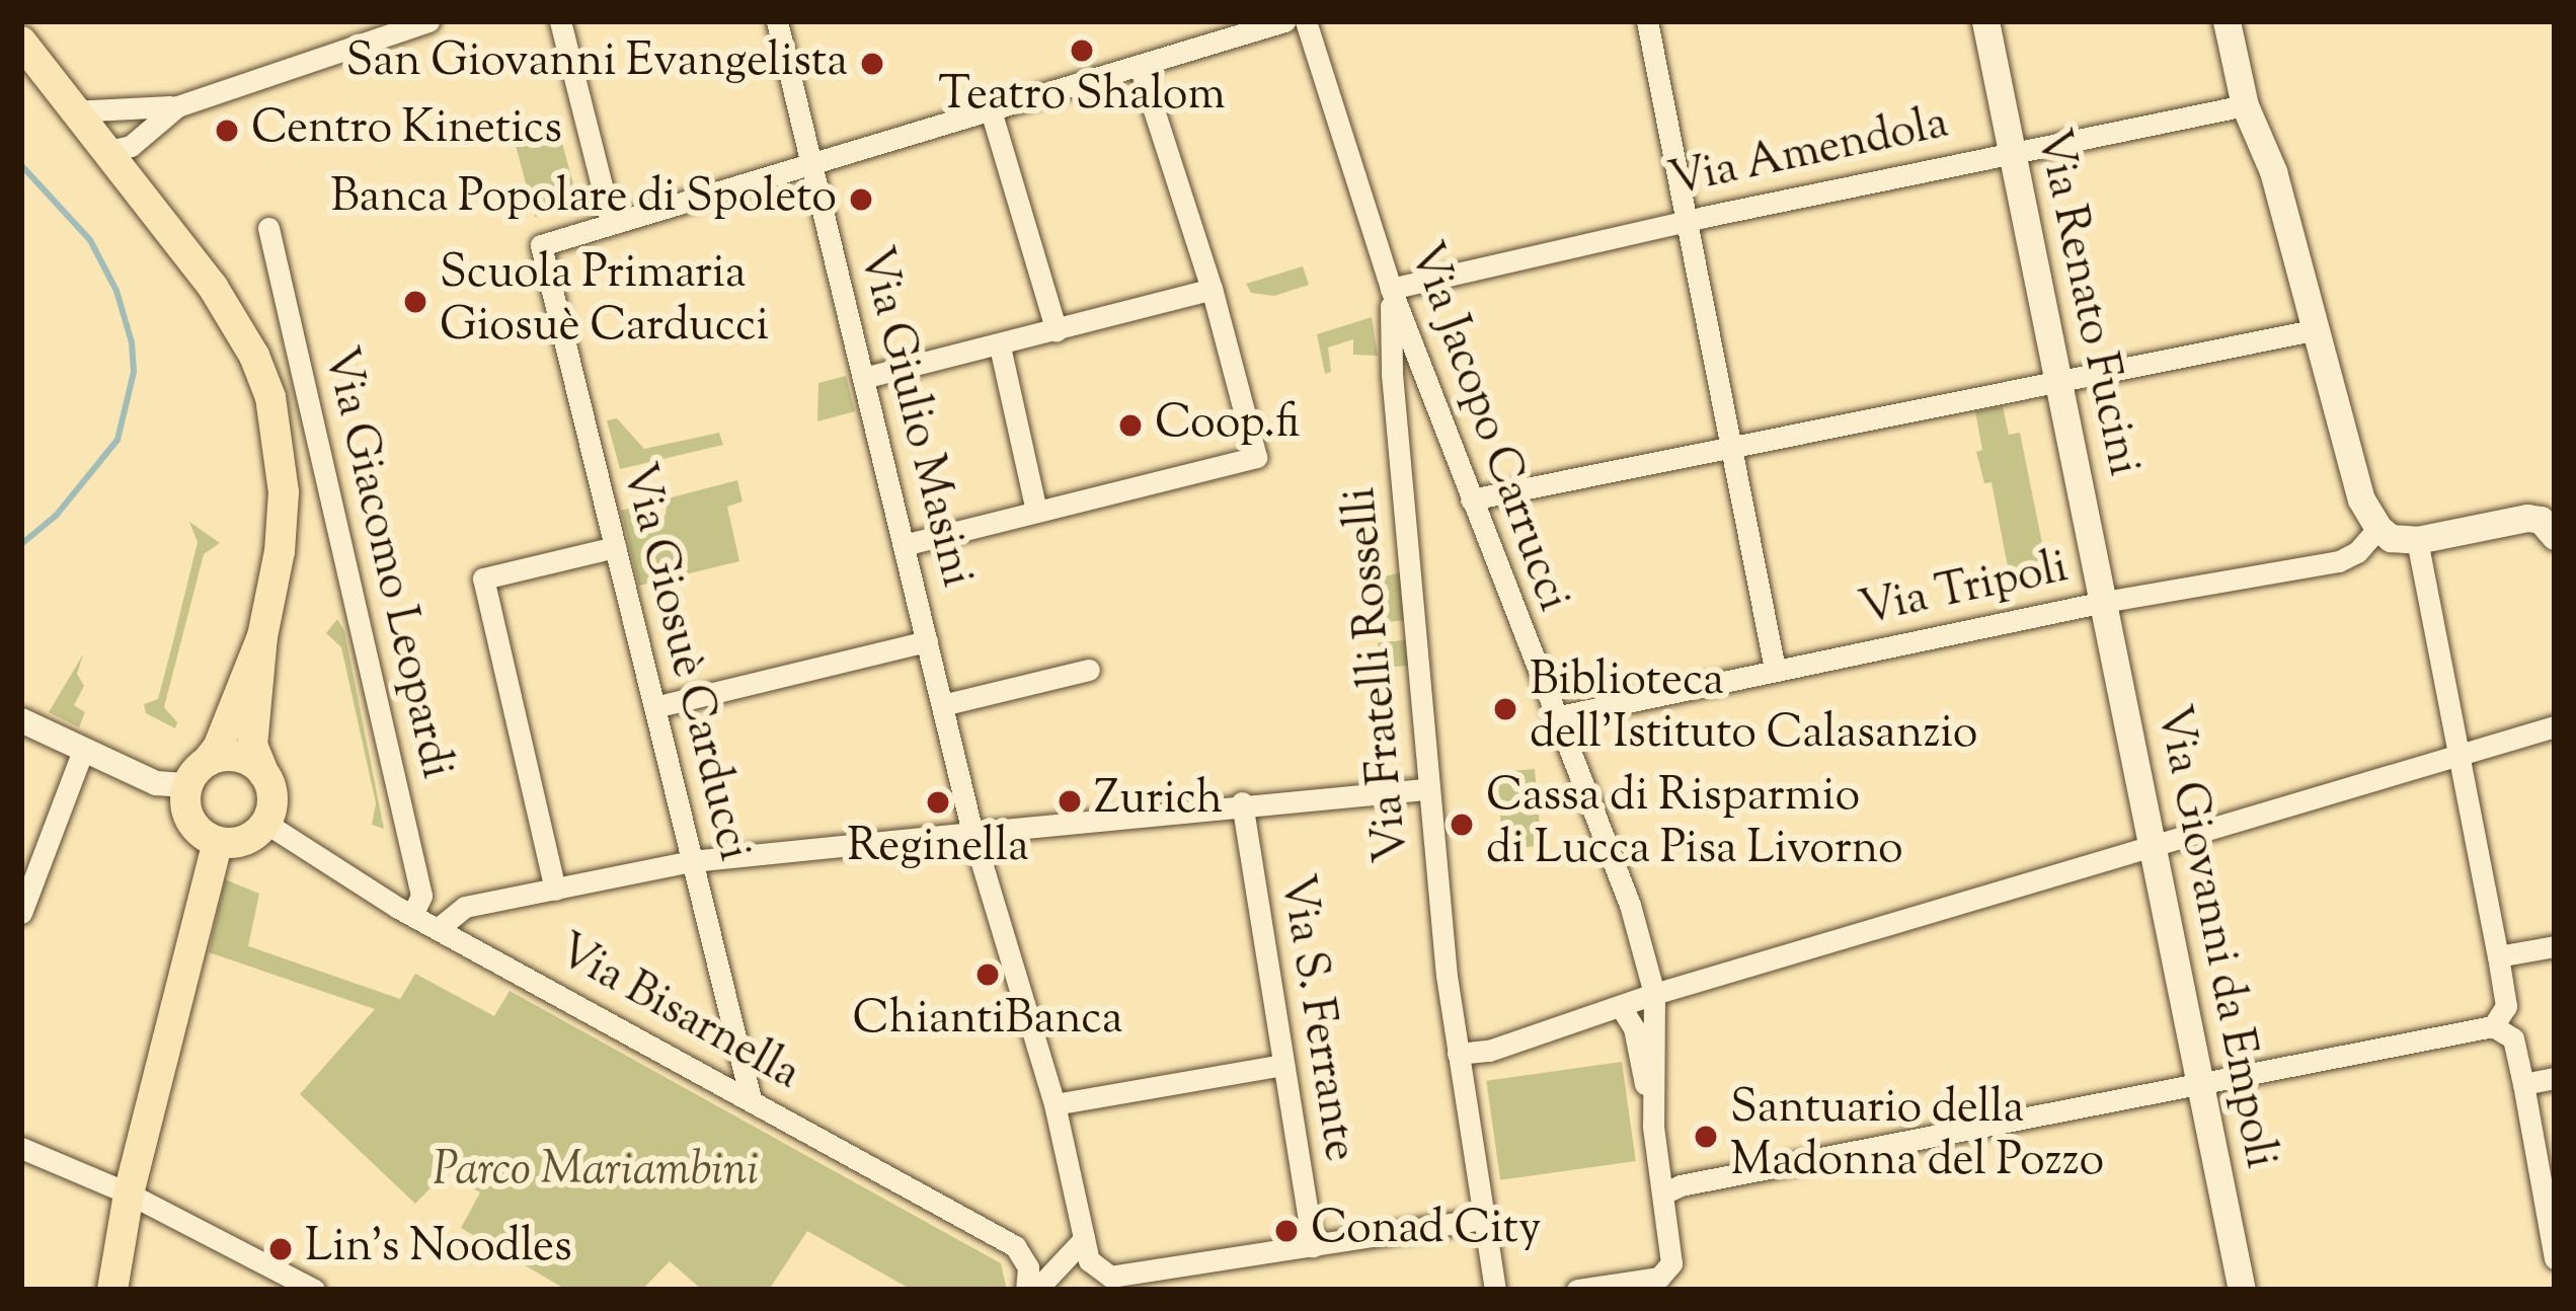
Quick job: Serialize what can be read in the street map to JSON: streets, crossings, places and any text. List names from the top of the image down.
{
  "streets": {
    "main road": ["Via Renato Fucini", "Via Giovanni da Empoli"],
    "street": [
      "Via Amendola",
      "Via Giulio Masini",
      "Via Jacopo Carrucci",
      "Via Giacomo Leopardi",
      "Via Tripoli",
      "Via Giosuè Carducci",
      "Via Fratelli Rosselli",
      "Via Bisarnella",
      "Via S. Ferrante"
    ]
  },
  "crossings": [
    ["Via Amendola", "Via Renato Fucini"],
    ["Via Amendola", "Via Jacopo Carrucci"],
    ["Via Amendola", "Via Fratelli Rosselli"],
    ["Via Renato Fucini", "Via Tripoli"],
    ["Via Renato Fucini", "Via Giovanni da Empoli"],
    ["Via Jacopo Carrucci", "Via Tripoli"],
    ["Via Jacopo Carrucci", "Via Fratelli Rosselli"],
    ["Via Giacomo Leopardi", "Via Bisarnella"],
    ["Via Tripoli", "Via Giovanni da Empoli"],
    ["Via Giosuè Carducci", "Via Bisarnella"]
  ],
  "parks": ["Parco Mariambini"],
  "places": [
    "Teatro Shalom",
    "San Giovanni Evangelista",
    "Centro Kinetics",
    "Banca Popolare di Spoleto",
    "Scuola Primaria Giosuè Carducci",
    "Coop.fi",
    "Biblioteca dell'Istituto Calasanzio",
    "Zurich",
    "Reginella",
    "Cassa di Risparmio di Lucca Pisa Livorno",
    "ChiantiBanca",
    "Santuario della Madonna del Pozzo",
    "Conad City",
    "Lin's Noodles"
  ]
}
